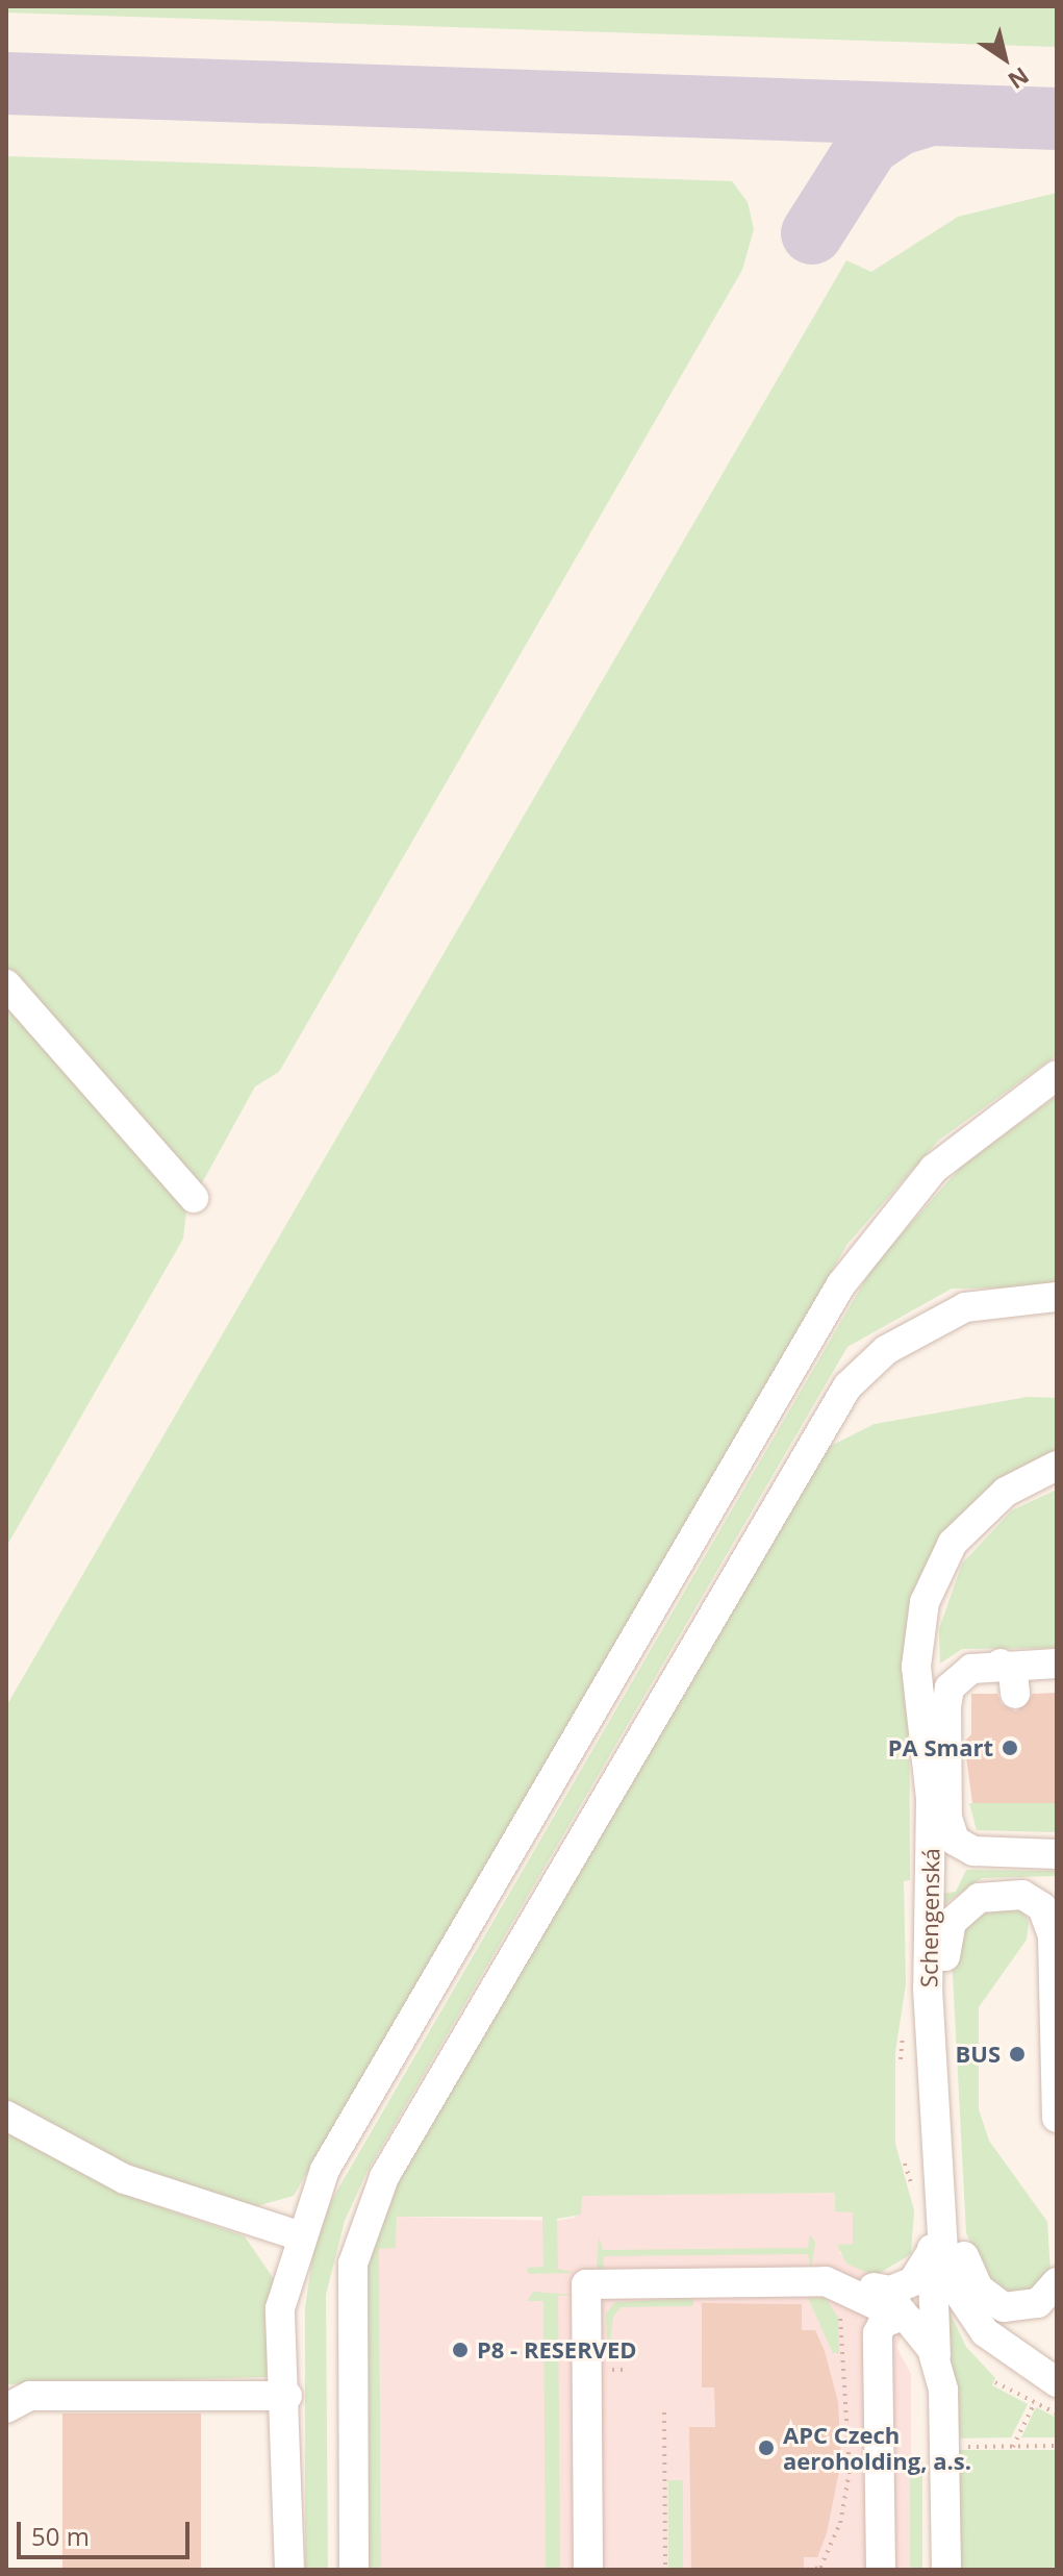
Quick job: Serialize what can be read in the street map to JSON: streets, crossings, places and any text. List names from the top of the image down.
{
  "streets": {
    "street": ["Schengenská"]
  },
  "places": [
    "PA Smart",
    "BUS",
    "P8 - RESERVED",
    "APC Czech aeroholding, a.s."
  ],
  "scale_bar": "50 m",
  "north": "bottom right"
}
